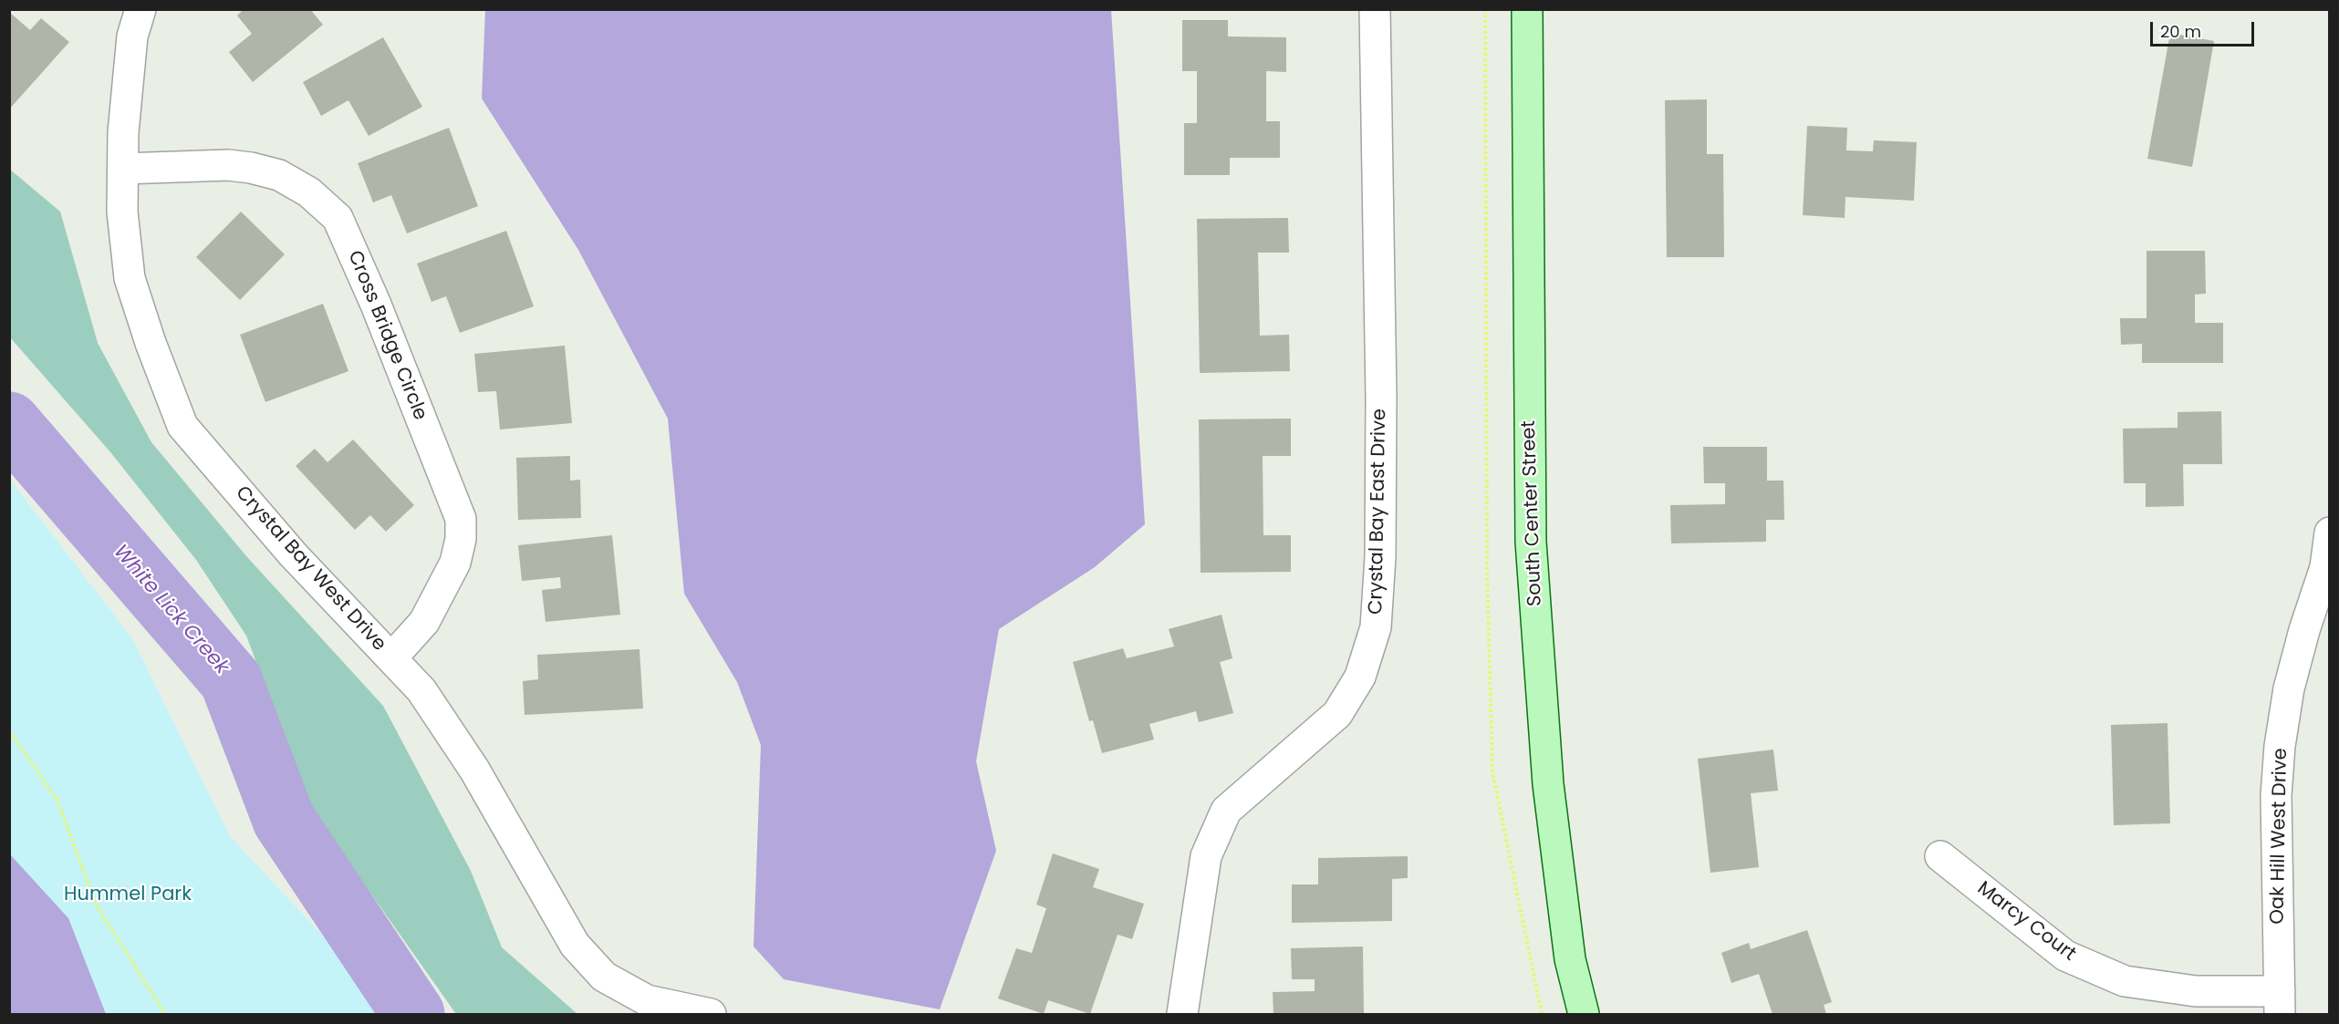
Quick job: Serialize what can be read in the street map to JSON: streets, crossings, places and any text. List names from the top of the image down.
{
  "streets": {
    "main road": ["South Center Street"],
    "street": [
      "Cross Bridge Circle",
      "Crystal Bay East Drive",
      "Crystal Bay West Drive",
      "Oak Hill West Drive",
      "Marcy Court"
    ]
  },
  "crossings": [
    ["Cross Bridge Circle", "Crystal Bay West Drive"],
    ["Oak Hill West Drive", "Marcy Court"]
  ],
  "water": ["White Lick Creek"],
  "parks": ["Hummel Park"],
  "scale_bar": "20 m"
}
